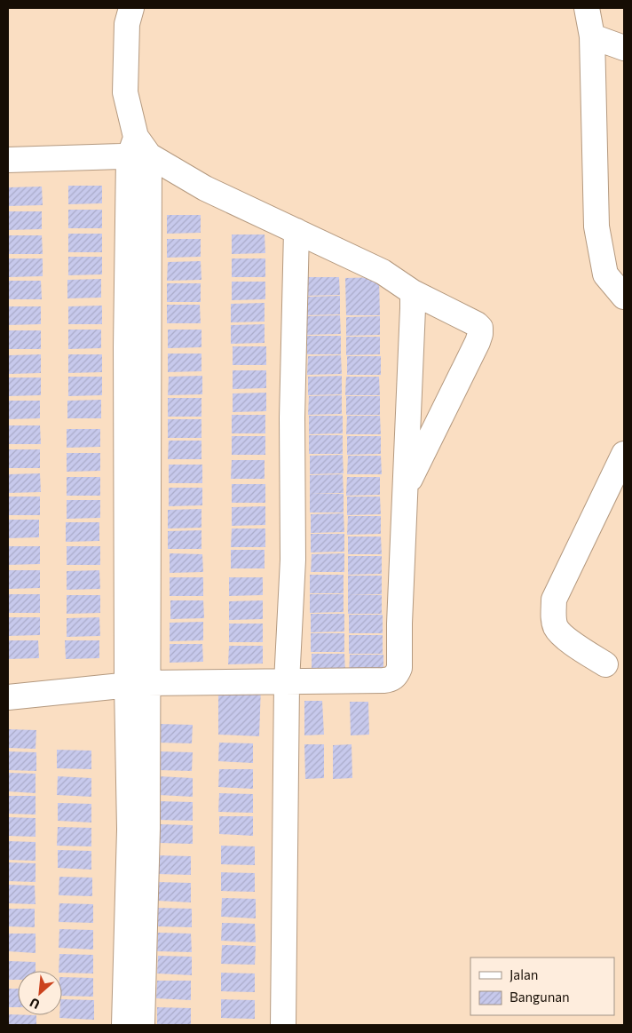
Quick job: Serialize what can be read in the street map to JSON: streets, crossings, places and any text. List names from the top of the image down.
{
  "legend": ["Jalan", "Bangunan"],
  "north": "bottom left"
}
